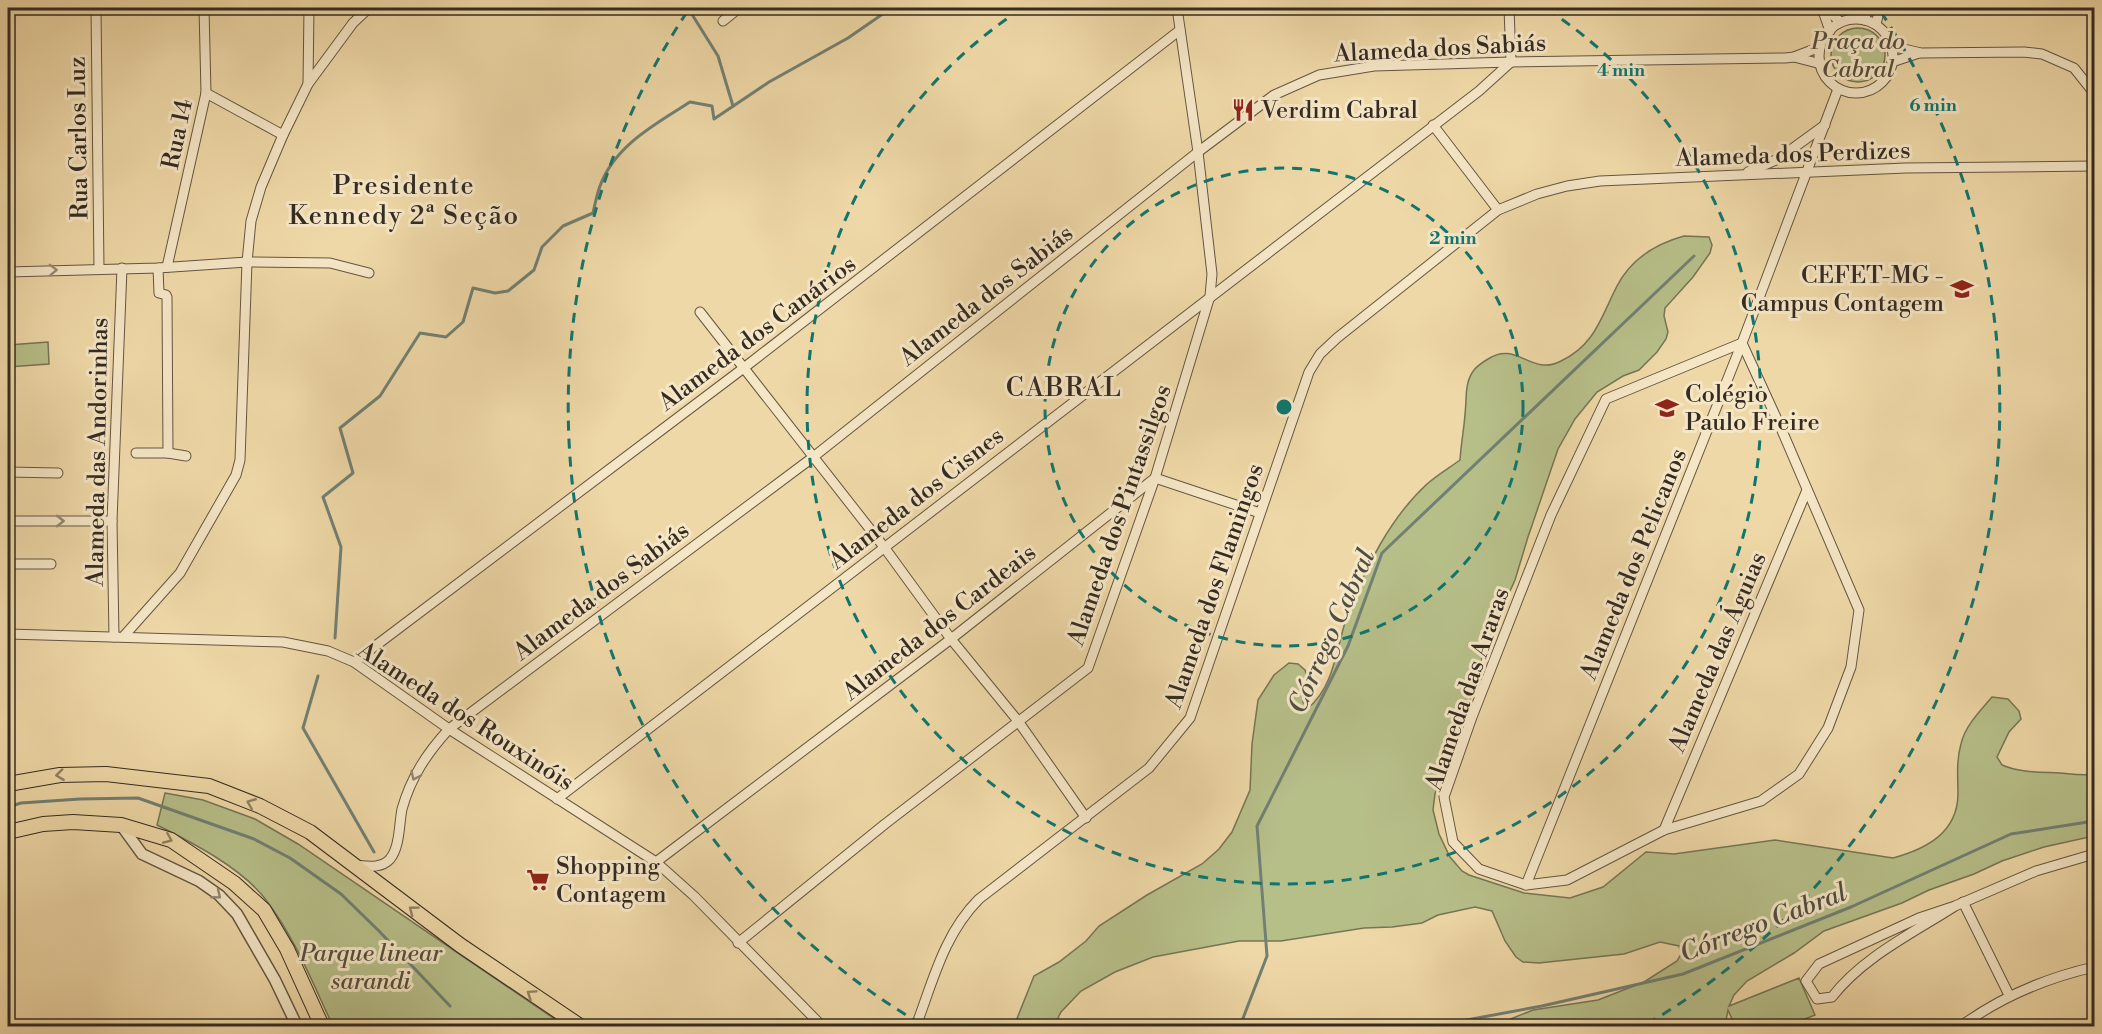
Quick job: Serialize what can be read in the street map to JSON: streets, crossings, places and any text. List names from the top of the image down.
{
  "streets": {
    "street": [
      "Alameda dos Sabiás",
      "Rua 14",
      "Rua Carlos Luz",
      "Alameda dos Perdizes",
      "Alameda dos Canários",
      "Alameda das Andorinhas",
      "Alameda dos Cisnes",
      "Alameda dos Pintassilgos",
      "Alameda dos Pelicanos",
      "Alameda dos Flamingos",
      "Alameda dos Cardeais",
      "Alameda das Águias",
      "Alameda das Araras",
      "Alameda dos Rouxinóis"
    ]
  },
  "crossings": [
    ["Alameda dos Sabiás", "Alameda dos Cisnes"],
    ["Alameda dos Sabiás", "Alameda dos Pintassilgos"],
    ["Alameda dos Sabiás", "Alameda dos Pelicanos"],
    ["Alameda dos Sabiás", "Alameda dos Rouxinóis"],
    ["Alameda dos Perdizes", "Alameda dos Pelicanos"],
    ["Alameda dos Perdizes", "Alameda dos Flamingos"],
    ["Alameda dos Canários", "Alameda dos Pintassilgos"],
    ["Alameda dos Canários", "Alameda dos Rouxinóis"],
    ["Alameda das Andorinhas", "Alameda dos Rouxinóis"],
    ["Alameda dos Cisnes", "Alameda dos Pintassilgos"],
    ["Alameda dos Cisnes", "Alameda dos Rouxinóis"],
    ["Alameda dos Pintassilgos", "Alameda dos Cardeais"],
    ["Alameda dos Pintassilgos", "Alameda dos Rouxinóis"],
    ["Alameda dos Pelicanos", "Alameda das Araras"],
    ["Alameda dos Cardeais", "Alameda dos Rouxinóis"],
    ["Alameda das Águias", "Alameda das Araras"]
  ],
  "districts": ["Presidente Kennedy 2ª Seção", "CABRAL"],
  "water": ["Córrego Cabral"],
  "parks": ["Praça do Cabral", "Parque linear sarandi"],
  "places": {
    "restaurant": ["Verdim Cabral"],
    "school or university": ["CEFET-MG - Campus Contagem", "Colégio Paulo Freire"],
    "supermarket": ["Shopping Contagem"]
  },
  "rings": ["4 min", "6 min", "2 min"]
}
